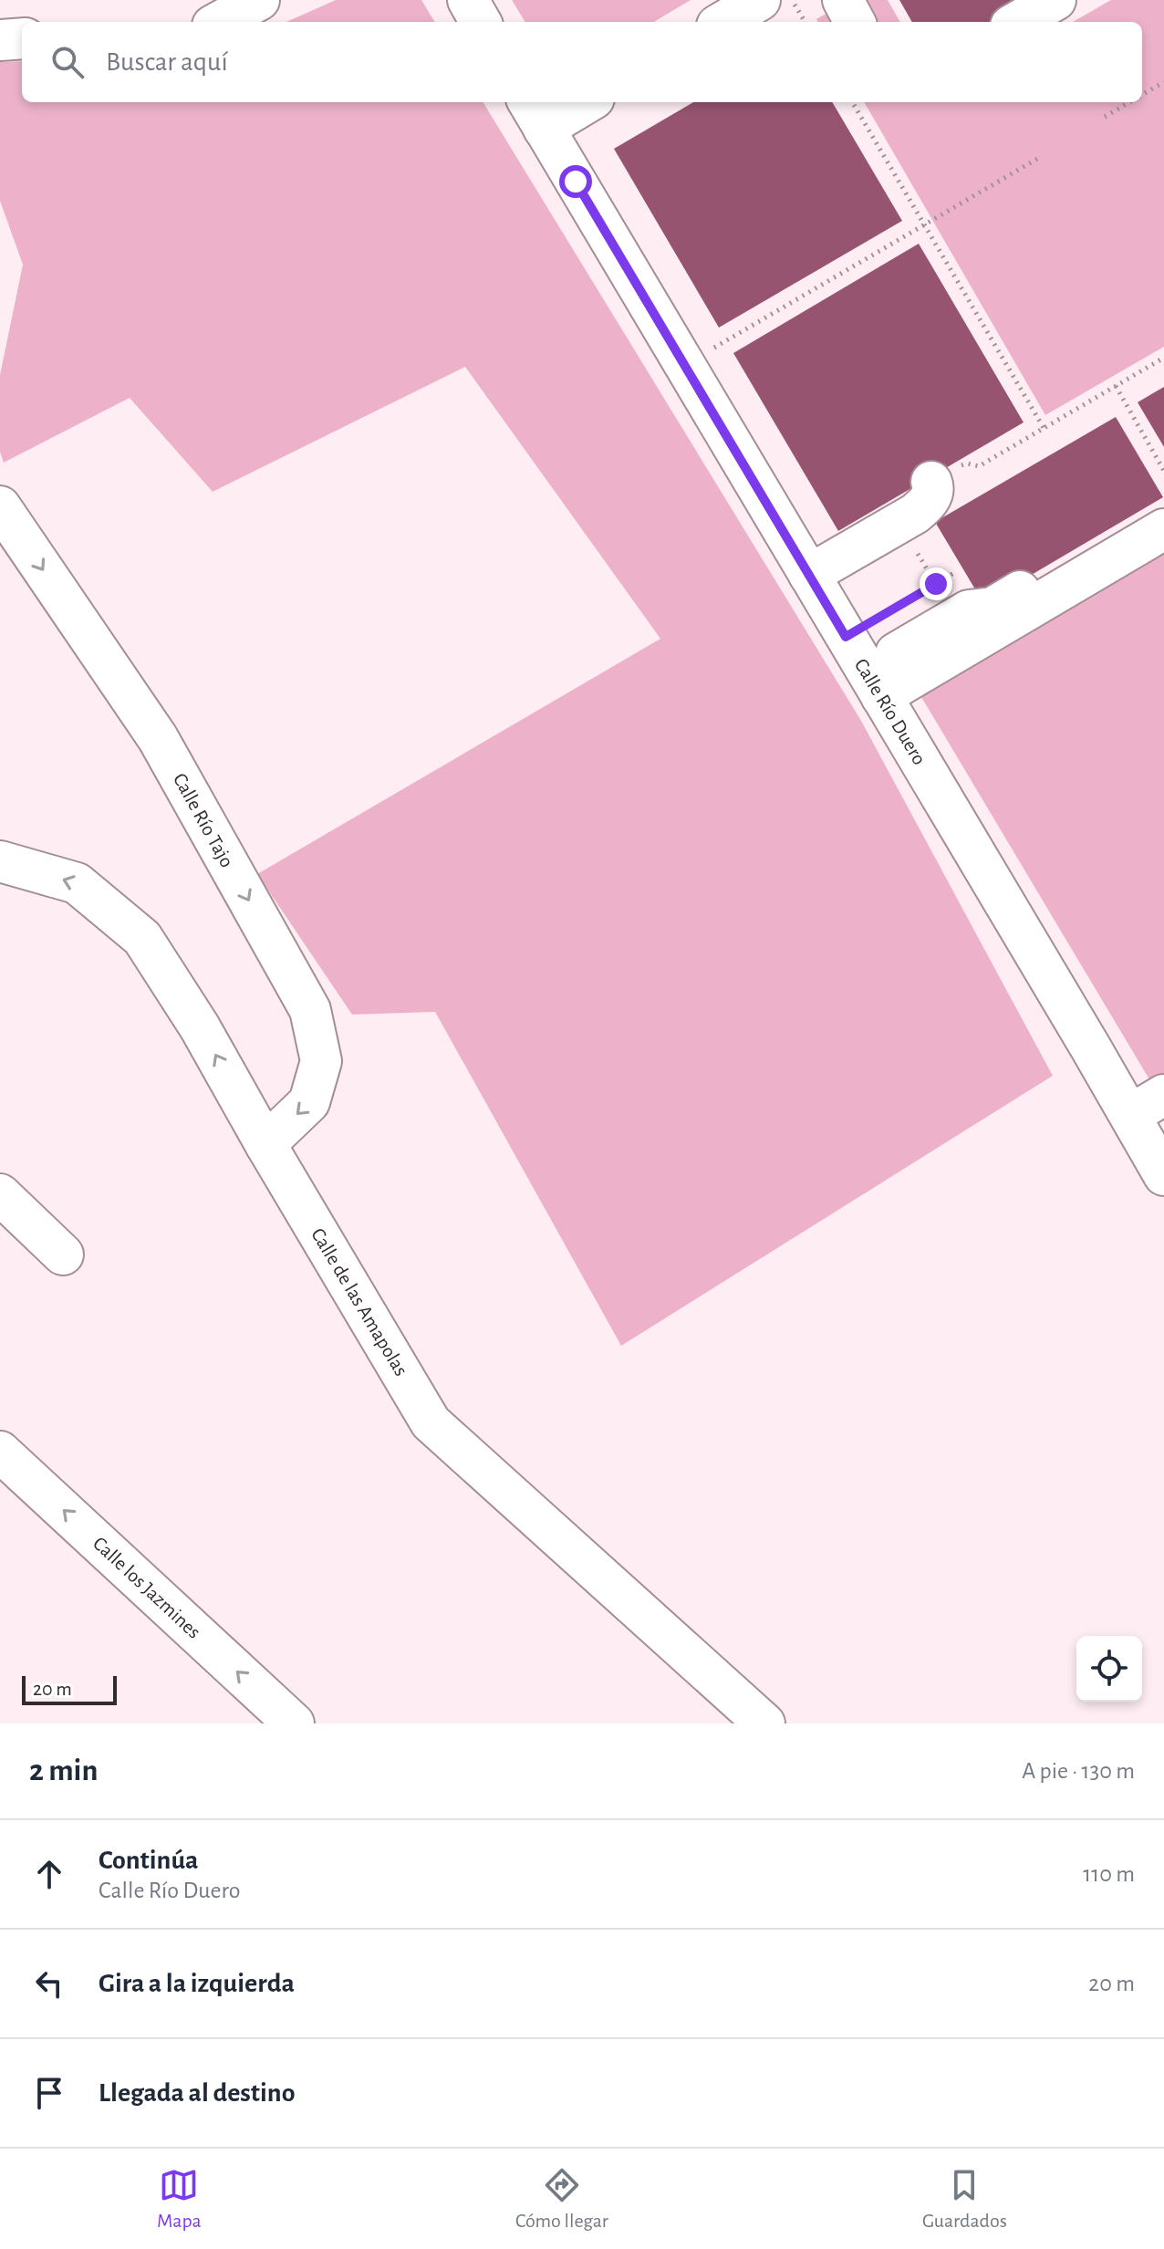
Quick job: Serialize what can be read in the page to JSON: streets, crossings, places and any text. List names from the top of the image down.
{
  "streets": {
    "street": [
      "Calle Río Duero",
      "Calle Río Tajo",
      "Calle de las Amapolas",
      "Calle los Jazmines"
    ]
  },
  "crossings": [
    ["Calle Río Tajo", "Calle de las Amapolas"]
  ],
  "one_way": ["Calle Río Tajo", "Calle los Jazmines"],
  "scale_bar": "20 m",
  "page": {
    "search": "Buscar aquí",
    "scale": "20 m",
    "heading": ["2 min", "A pie · 130 m"],
    "list": [
      ["Continúa", "Calle Río Duero", "110 m"],
      ["Gira a la izquierda", "20 m"],
      "Llegada al destino"
    ],
    "nav": ["Mapa", "Cómo llegar", "Guardados"]
  }
}
